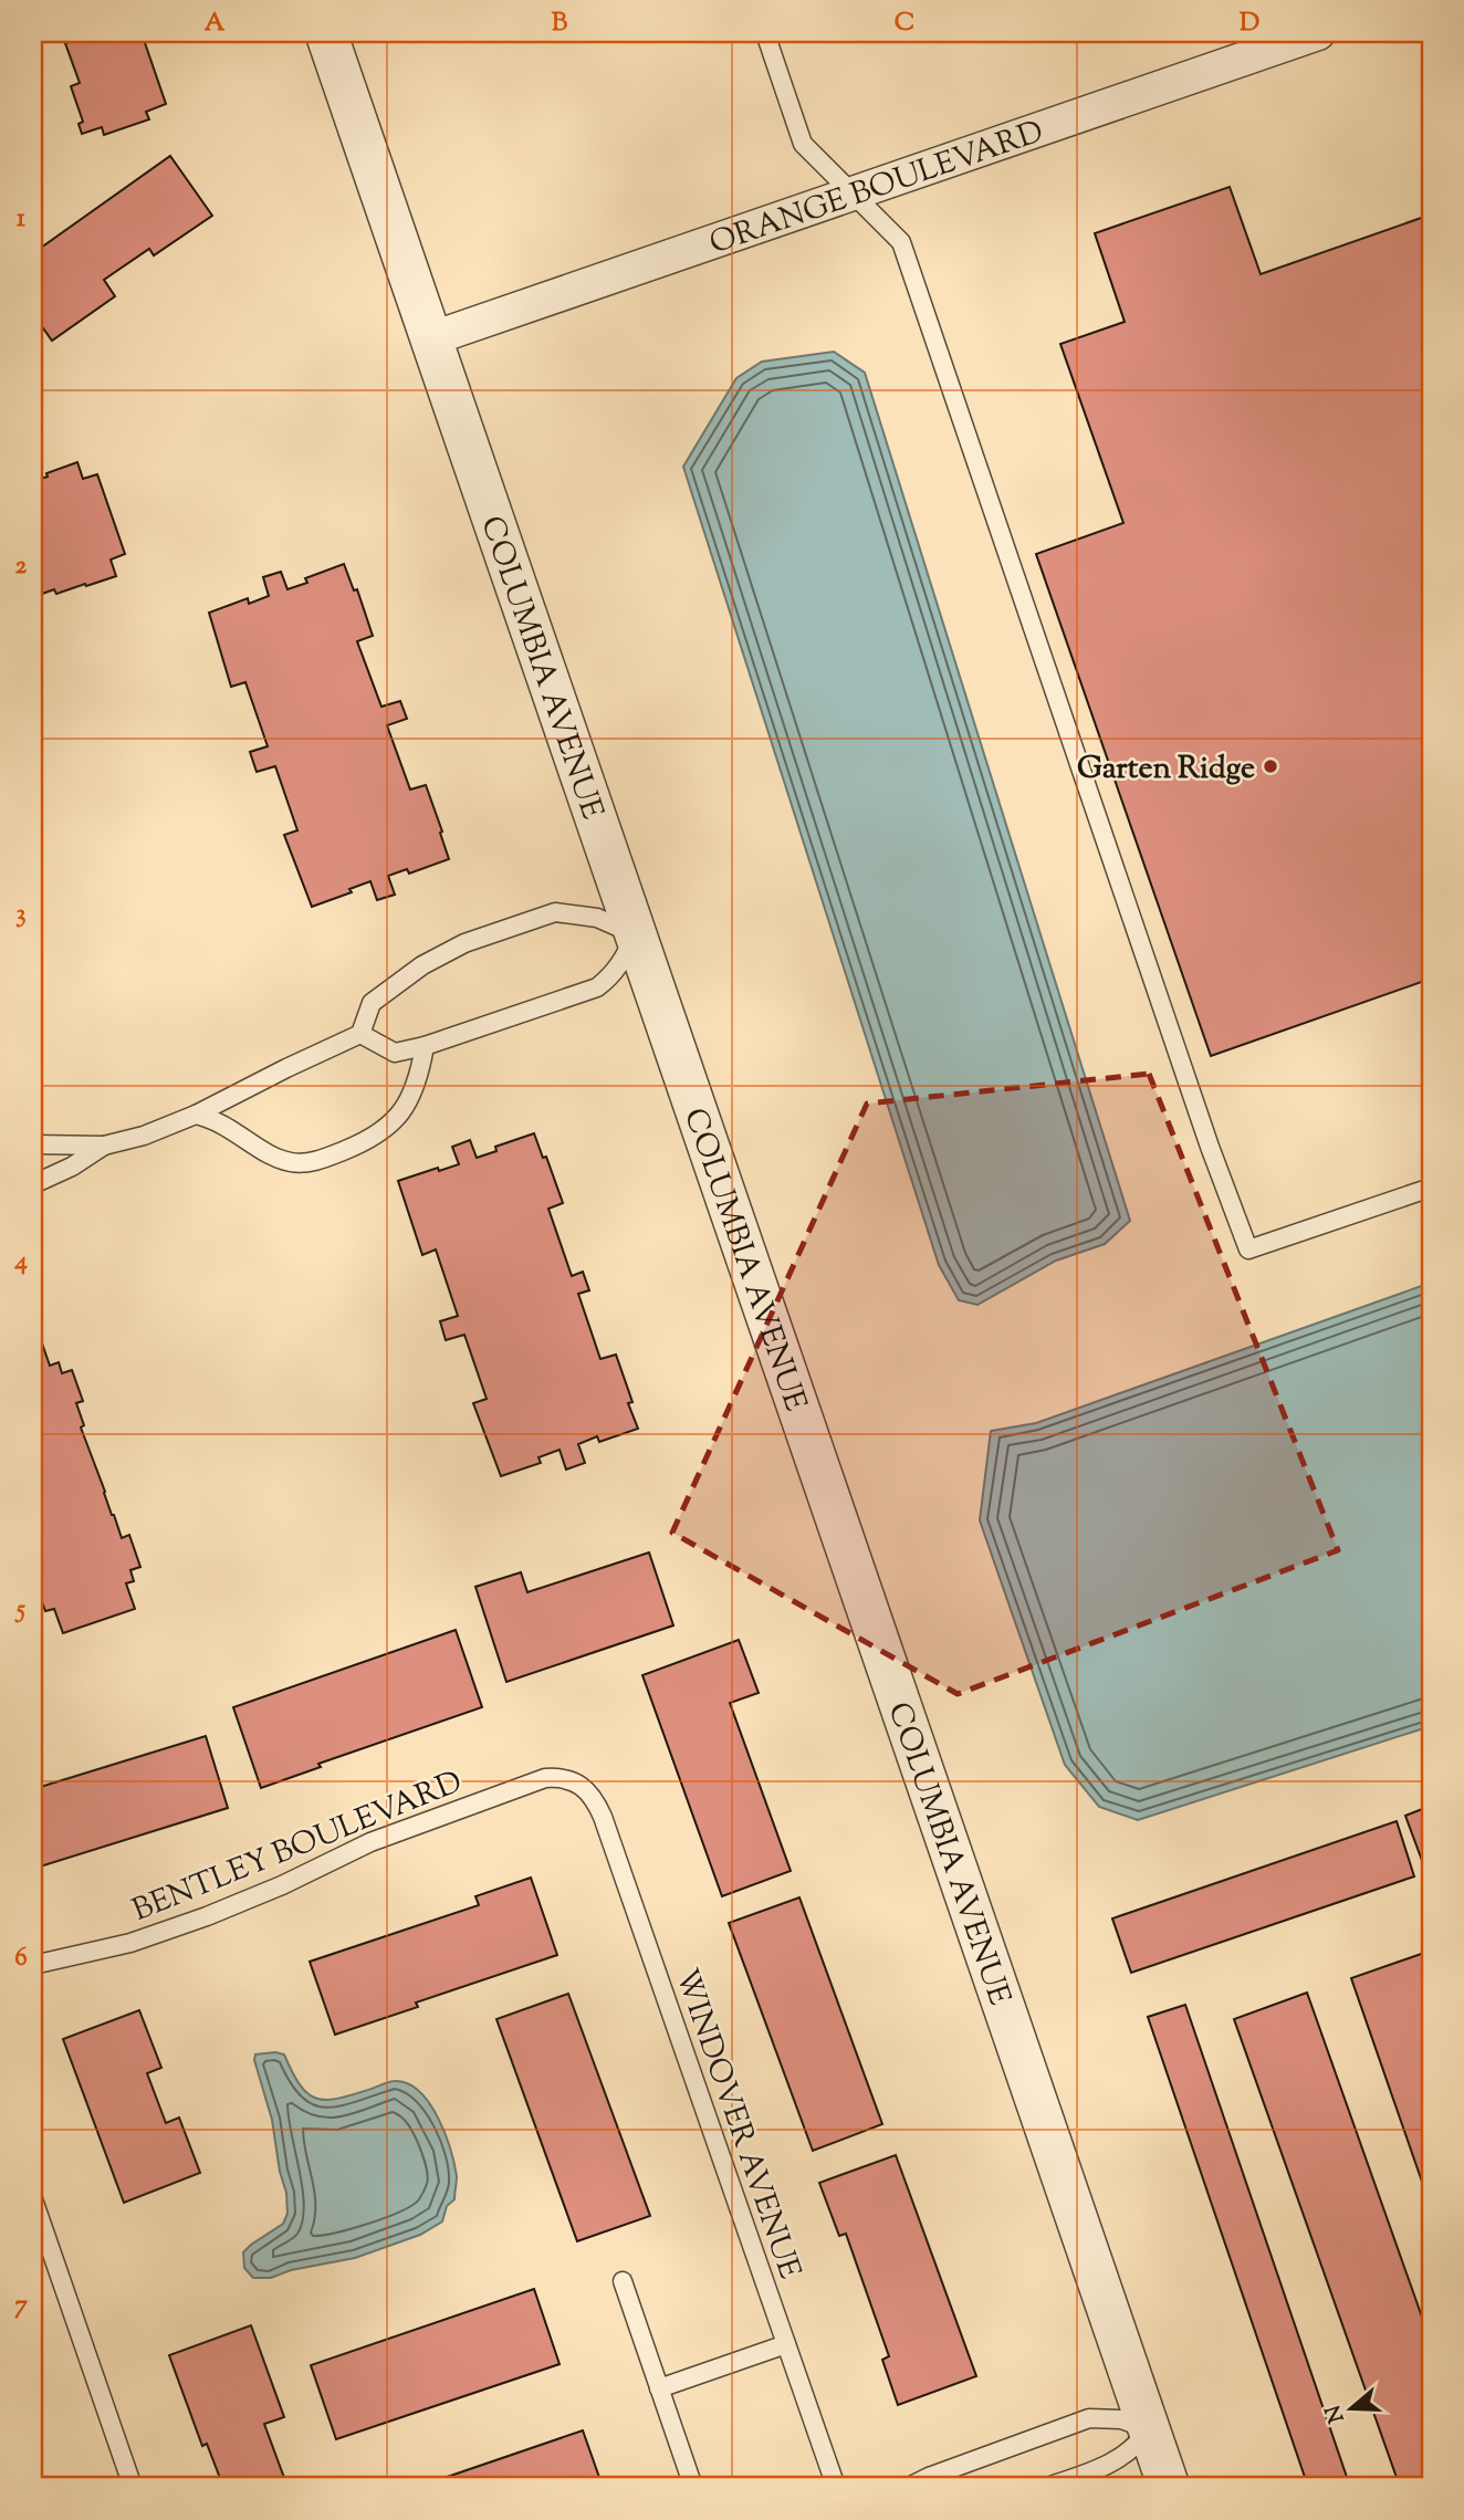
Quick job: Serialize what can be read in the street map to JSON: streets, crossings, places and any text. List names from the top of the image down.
{
  "streets": {
    "street": ["ORANGE BOULEVARD", "COLUMBIA AVENUE"],
    "lane": ["BENTLEY BOULEVARD", "WINDOVER AVENUE"]
  },
  "crossings": [
    ["ORANGE BOULEVARD", "COLUMBIA AVENUE"],
    ["BENTLEY BOULEVARD", "WINDOVER AVENUE"]
  ],
  "places": ["Garten Ridge"],
  "north": "left",
  "grid": {
    "columns": [
      "A",
      "B",
      "C",
      "D"
    ],
    "rows": [
      "1",
      "2",
      "3",
      "4",
      "5",
      "6",
      "7"
    ]
  }
}
